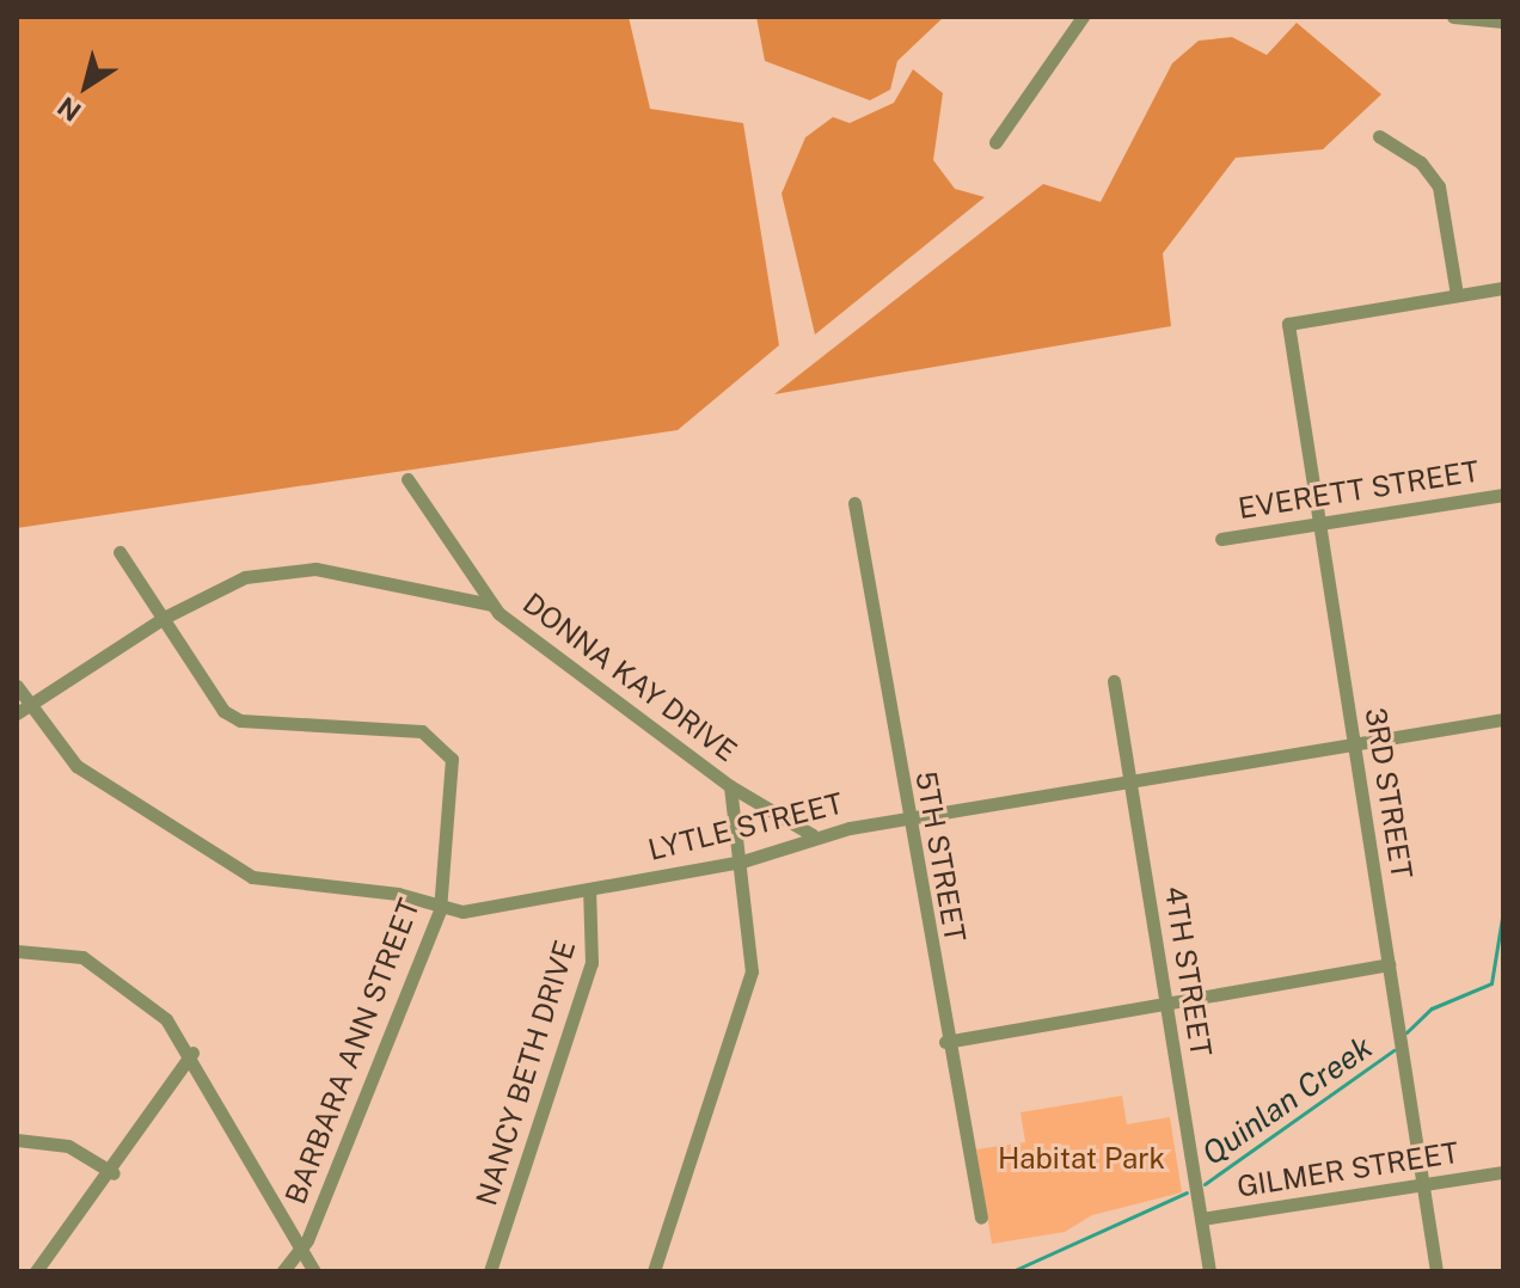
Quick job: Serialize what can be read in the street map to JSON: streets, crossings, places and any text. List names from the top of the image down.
{
  "streets": {
    "street": [
      "EVERETT STREET",
      "DONNA KAY DRIVE",
      "3RD STREET",
      "LYTLE STREET",
      "5TH STREET",
      "4TH STREET",
      "BARBARA ANN STREET",
      "NANCY BETH DRIVE",
      "GILMER STREET"
    ]
  },
  "crossings": [
    ["EVERETT STREET", "3RD STREET"],
    ["DONNA KAY DRIVE", "LYTLE STREET"],
    ["3RD STREET", "LYTLE STREET"],
    ["3RD STREET", "GILMER STREET"],
    ["LYTLE STREET", "5TH STREET"],
    ["LYTLE STREET", "4TH STREET"],
    ["LYTLE STREET", "BARBARA ANN STREET"],
    ["LYTLE STREET", "NANCY BETH DRIVE"],
    ["4TH STREET", "GILMER STREET"]
  ],
  "water": ["Quinlan Creek"],
  "parks": ["Habitat Park"],
  "north": "bottom left"
}
